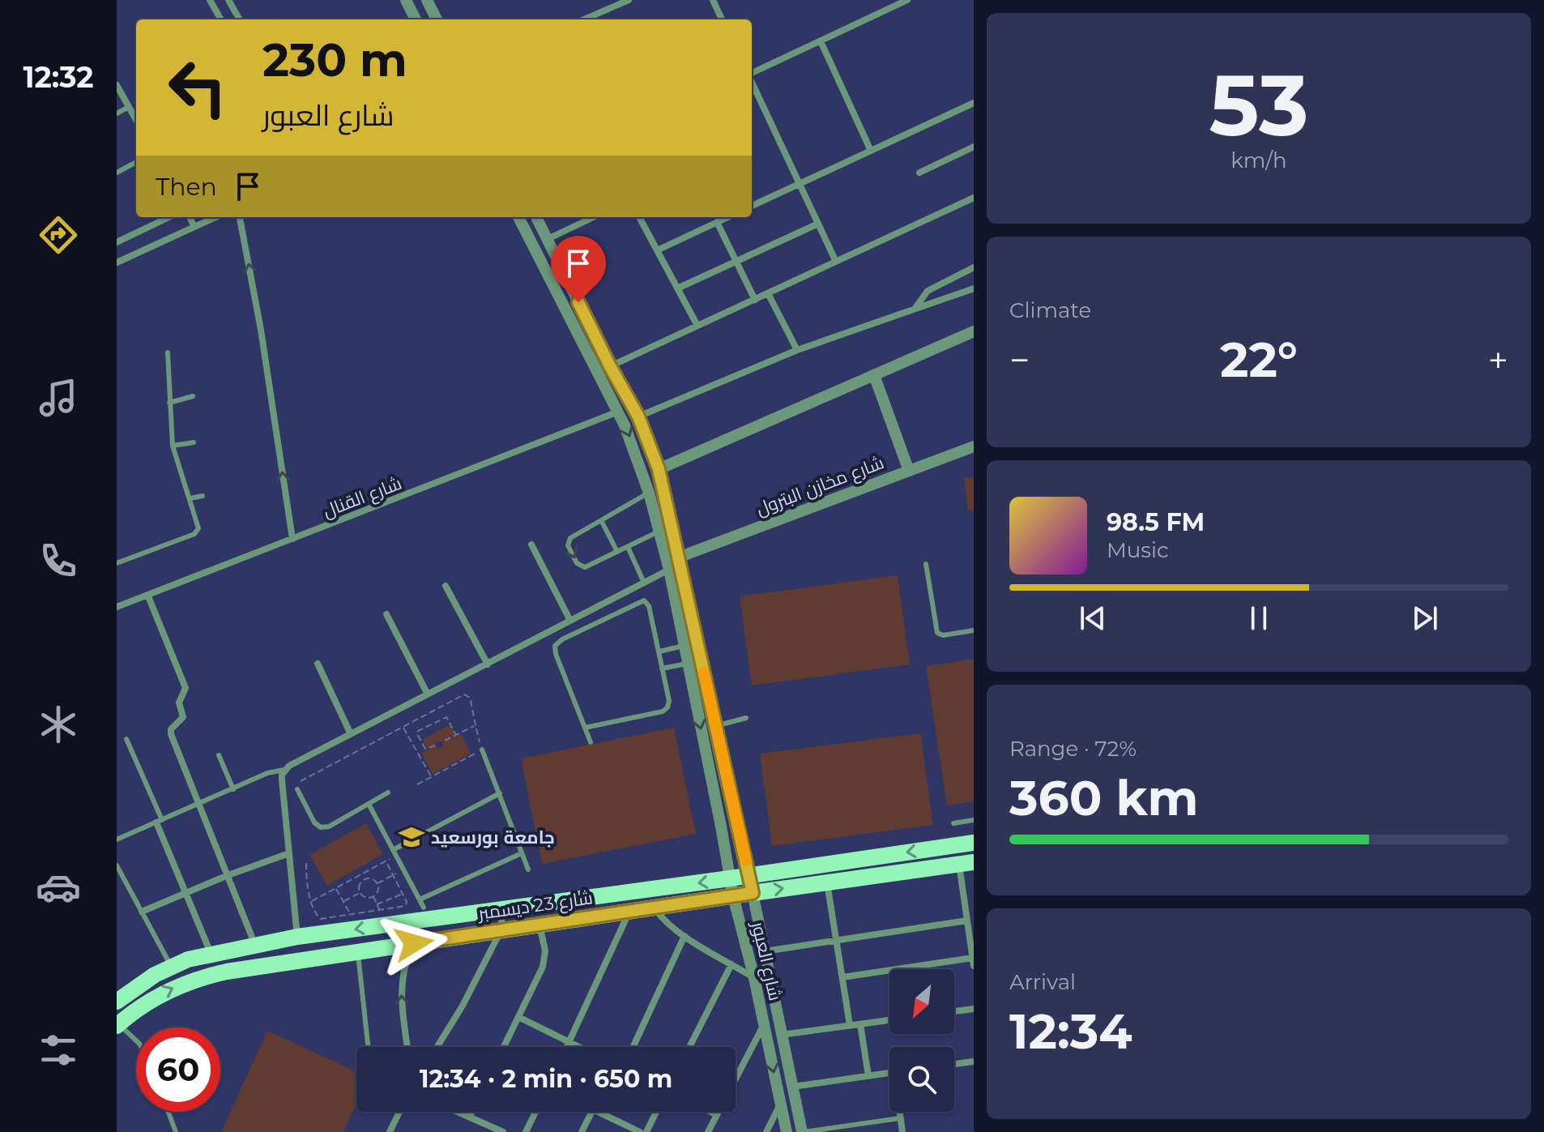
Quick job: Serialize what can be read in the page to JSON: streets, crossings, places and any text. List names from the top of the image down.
{
  "streets": {
    "main road": ["شارع 23 ديسمبر"],
    "street": ["شارع مخازن البترول", "شارع القنال", "شارع العبور"]
  },
  "crossings": [
    ["شارع مخازن البترول", "شارع العبور"],
    ["شارع القنال", "شارع العبور"],
    ["شارع 23 ديسمبر", "شارع العبور"]
  ],
  "places": {
    "school or university": ["جامعة بورسعيد"]
  },
  "north": "bottom left",
  "page": {
    "tabs": "12:32",
    "tile": [
      ["53", "km/h"],
      "Climate",
      ["Range · 72%", "360 km"],
      ["Arrival", "12:34"]
    ],
    "turn": ["230 m", "شارع العبور"],
    "then": "Then",
    "heat": ["−", "22°", "+"],
    "song": ["98.5 FM", "Music"],
    "limit": "60",
    "trip": "12:34 · 2 min · 650 m"
  }
}
